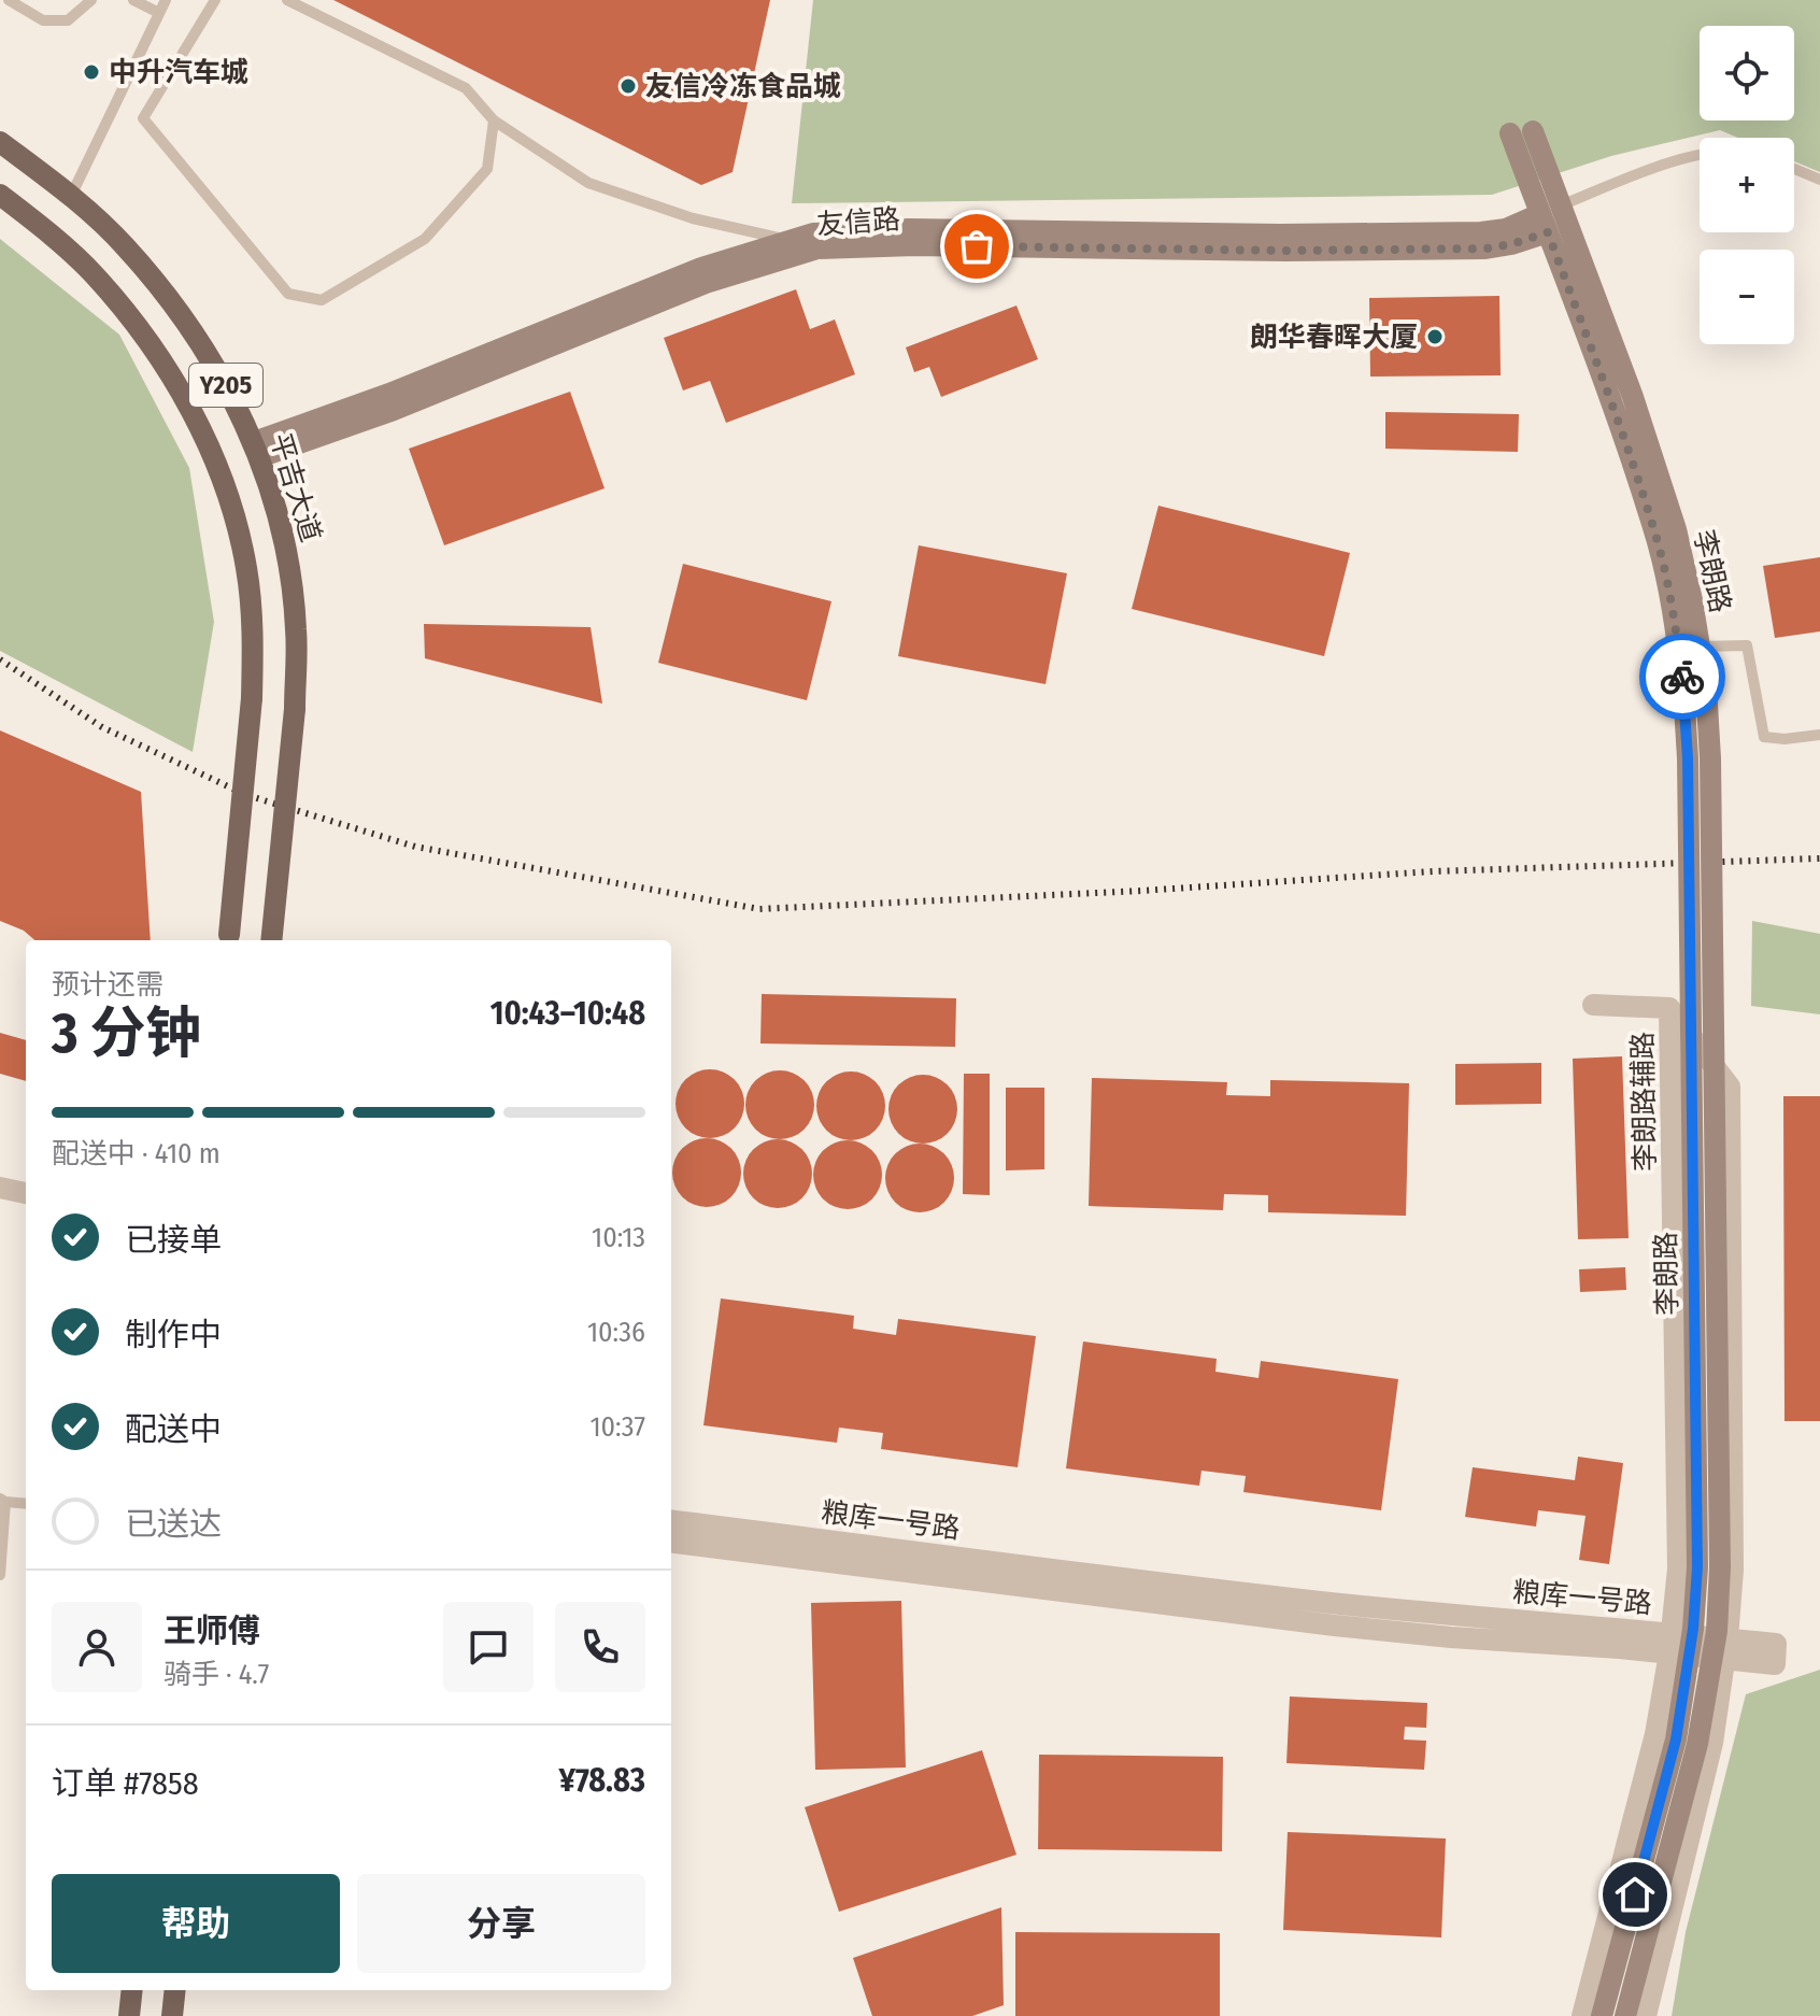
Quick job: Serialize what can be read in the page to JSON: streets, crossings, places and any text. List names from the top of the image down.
{
  "streets": {
    "main road": ["Y205", "平吉大道"],
    "street": [
      "友信路",
      "李朗路",
      "李朗路辅路",
      "粮库一号路"
    ]
  },
  "crossings": [
    ["友信路", "平吉大道"],
    ["友信路", "李朗路"],
    ["李朗路辅路", "粮库一号路"]
  ],
  "places": ["中升汽车城", "友信冷冻食品城", "朗华春晖大厦"],
  "page": {
    "map_buttons": ["+", "−"],
    "heading": ["3 分钟", "预计还需", "10:43–10:48"],
    "panel": [
      "王师傅",
      "骑手 · 4.7",
      "订单 #7858",
      "¥78.83"
    ],
    "bar": "配送中 · 410 m",
    "list": [
      ["已接单", "10:13"],
      ["制作中", "10:36"],
      ["配送中", "10:37"],
      "已送达"
    ],
    "buttons": ["帮助", "分享"]
  }
}
